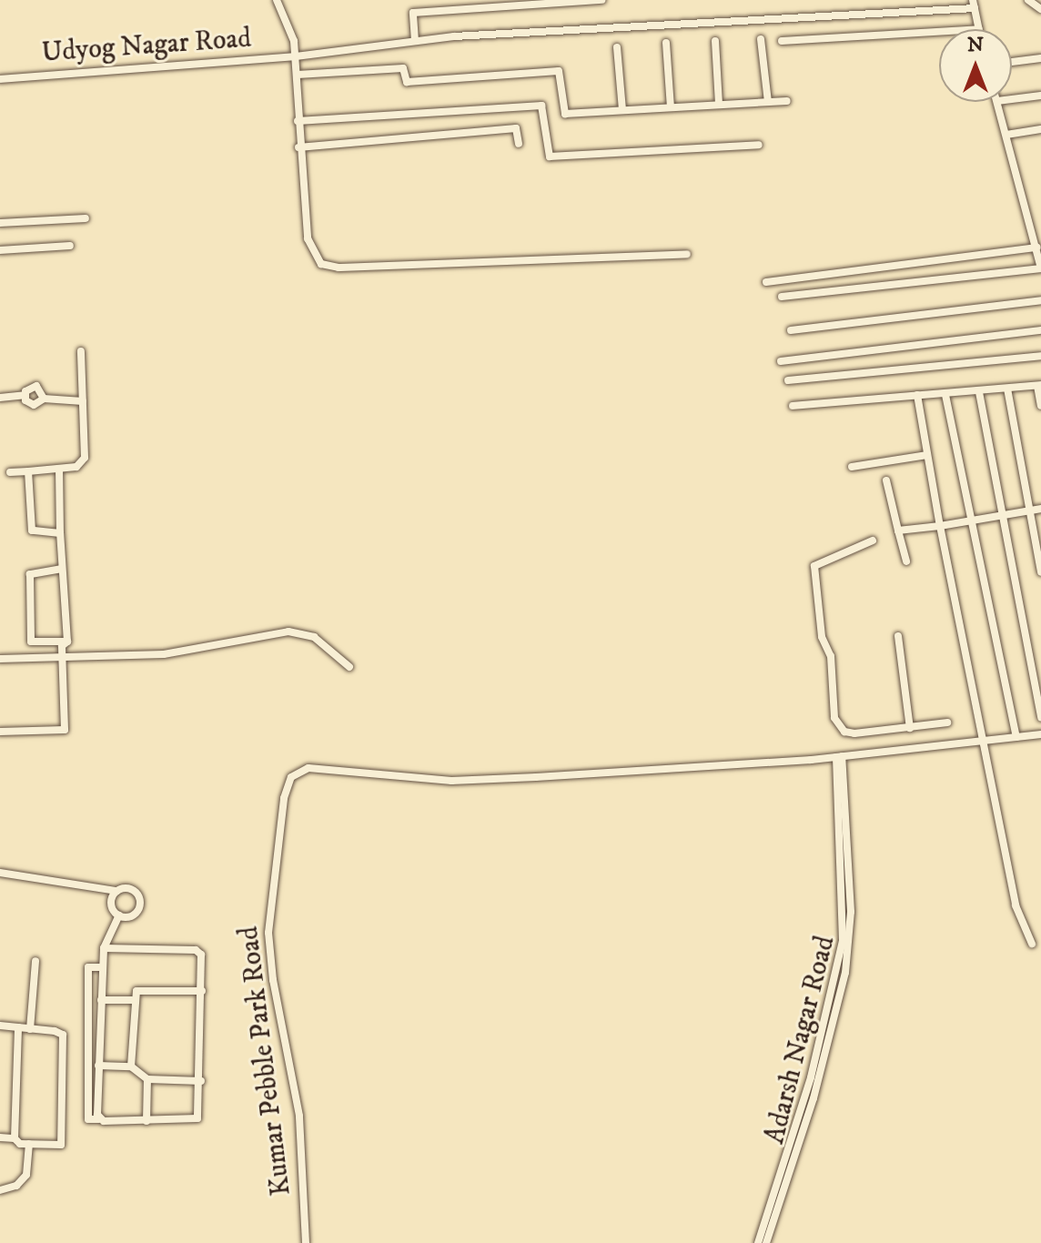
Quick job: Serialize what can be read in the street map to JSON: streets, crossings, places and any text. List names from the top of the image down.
{
  "streets": {
    "street": ["Udyog Nagar Road", "Adarsh Nagar Road", "Kumar Pebble Park Road"]
  },
  "crossings": [
    ["Adarsh Nagar Road", "Kumar Pebble Park Road"]
  ],
  "north": "top"
}
